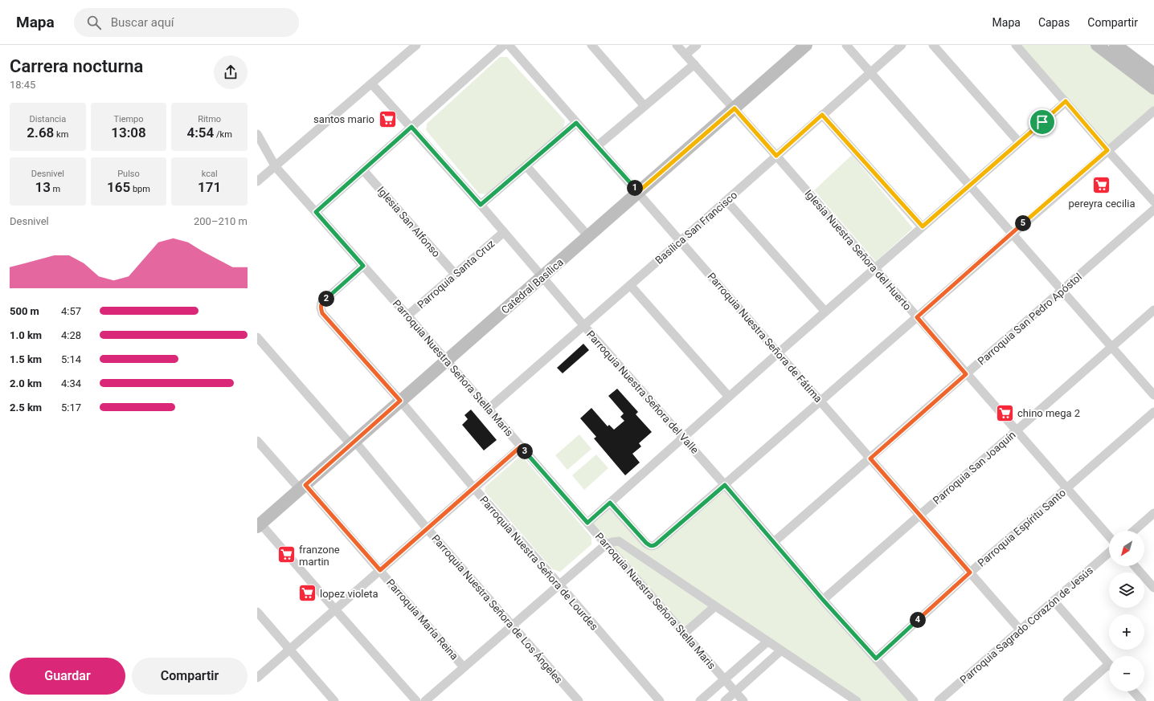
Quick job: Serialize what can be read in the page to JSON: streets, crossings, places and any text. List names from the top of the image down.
{
  "streets": {
    "main road": ["Catedral Basílica"],
    "street": [
      "Iglesia San Alfonso",
      "Basílica San Francisco",
      "Iglesia Nuestra Señora del Huerto",
      "Parroquia Santa Cruz",
      "Parroquia San Pedro Apóstol",
      "Parroquia Nuestra Señora de Fátima",
      "Parroquia Nuestra Señora Stella Maris",
      "Parroquia Nuestra Señora del Valle",
      "Parroquia San Joaquín",
      "Parroquia Espíritu Santo",
      "Parroquia Nuestra Señora de Lourdes",
      "Parroquia Nuestra Señora de Los Ángeles",
      "Parroquia María Reina",
      "Parroquia Sagrado Corazón de Jesús"
    ]
  },
  "crossings": [
    ["Iglesia San Alfonso", "Parroquia Santa Cruz"],
    ["Basílica San Francisco", "Iglesia Nuestra Señora del Huerto"],
    ["Basílica San Francisco", "Parroquia Nuestra Señora de Fátima"],
    ["Basílica San Francisco", "Parroquia Nuestra Señora Stella Maris"],
    ["Basílica San Francisco", "Parroquia Nuestra Señora del Valle"],
    ["Iglesia Nuestra Señora del Huerto", "Catedral Basílica"],
    ["Iglesia Nuestra Señora del Huerto", "Parroquia San Pedro Apóstol"],
    ["Iglesia Nuestra Señora del Huerto", "Parroquia San Joaquín"],
    ["Iglesia Nuestra Señora del Huerto", "Parroquia Espíritu Santo"],
    ["Parroquia Santa Cruz", "Parroquia Nuestra Señora Stella Maris"],
    ["Parroquia Santa Cruz", "Parroquia Nuestra Señora del Valle"],
    ["Catedral Basílica", "Parroquia Nuestra Señora de Fátima"],
    ["Catedral Basílica", "Parroquia Nuestra Señora Stella Maris"],
    ["Catedral Basílica", "Parroquia Nuestra Señora del Valle"],
    ["Catedral Basílica", "Parroquia Nuestra Señora de Lourdes"],
    ["Catedral Basílica", "Parroquia Nuestra Señora de Los Ángeles"],
    ["Catedral Basílica", "Parroquia María Reina"],
    ["Parroquia San Pedro Apóstol", "Parroquia Nuestra Señora de Fátima"],
    ["Parroquia San Pedro Apóstol", "Parroquia Nuestra Señora del Valle"],
    ["Parroquia Nuestra Señora de Fátima", "Parroquia San Joaquín"],
    ["Parroquia Nuestra Señora de Fátima", "Parroquia Espíritu Santo"],
    ["Parroquia Nuestra Señora de Fátima", "Parroquia Sagrado Corazón de Jesús"],
    ["Parroquia Nuestra Señora Stella Maris", "Parroquia Nuestra Señora de Lourdes"],
    ["Parroquia Nuestra Señora del Valle", "Parroquia San Joaquín"],
    ["Parroquia Nuestra Señora del Valle", "Parroquia Espíritu Santo"]
  ],
  "places": {
    "supermarket": [
      "santos mario",
      "pereyra cecilia",
      "chino mega 2",
      "franzone martin",
      "lopez violeta"
    ]
  },
  "north": "bottom left",
  "page": {
    "header": "Mapa",
    "search": "Buscar aquí",
    "nav": ["Mapa", "Capas", "Compartir"],
    "heading": ["Carrera nocturna", "18:45"],
    "stats": [
      ["Distancia", "2.68 km"],
      ["Tiempo", "13:08"],
      ["Ritmo", "4:54 /km"],
      ["Desnivel", "13 m"],
      ["Pulso", "165 bpm"],
      ["kcal", "171"]
    ],
    "pins": [
      "1",
      "5",
      "2",
      "3",
      "4"
    ],
    "chart": ["Desnivel", "200–210 m"],
    "list": [
      {
        "name": "500 m",
        "note": "4:57"
      },
      {
        "name": "1.0 km",
        "note": "4:28"
      },
      {
        "name": "1.5 km",
        "note": "5:14"
      },
      {
        "name": "2.0 km",
        "note": "4:34"
      },
      {
        "name": "2.5 km",
        "note": "5:17"
      }
    ],
    "map_buttons": ["+", "−"],
    "buttons": ["Guardar", "Compartir"]
  }
}
